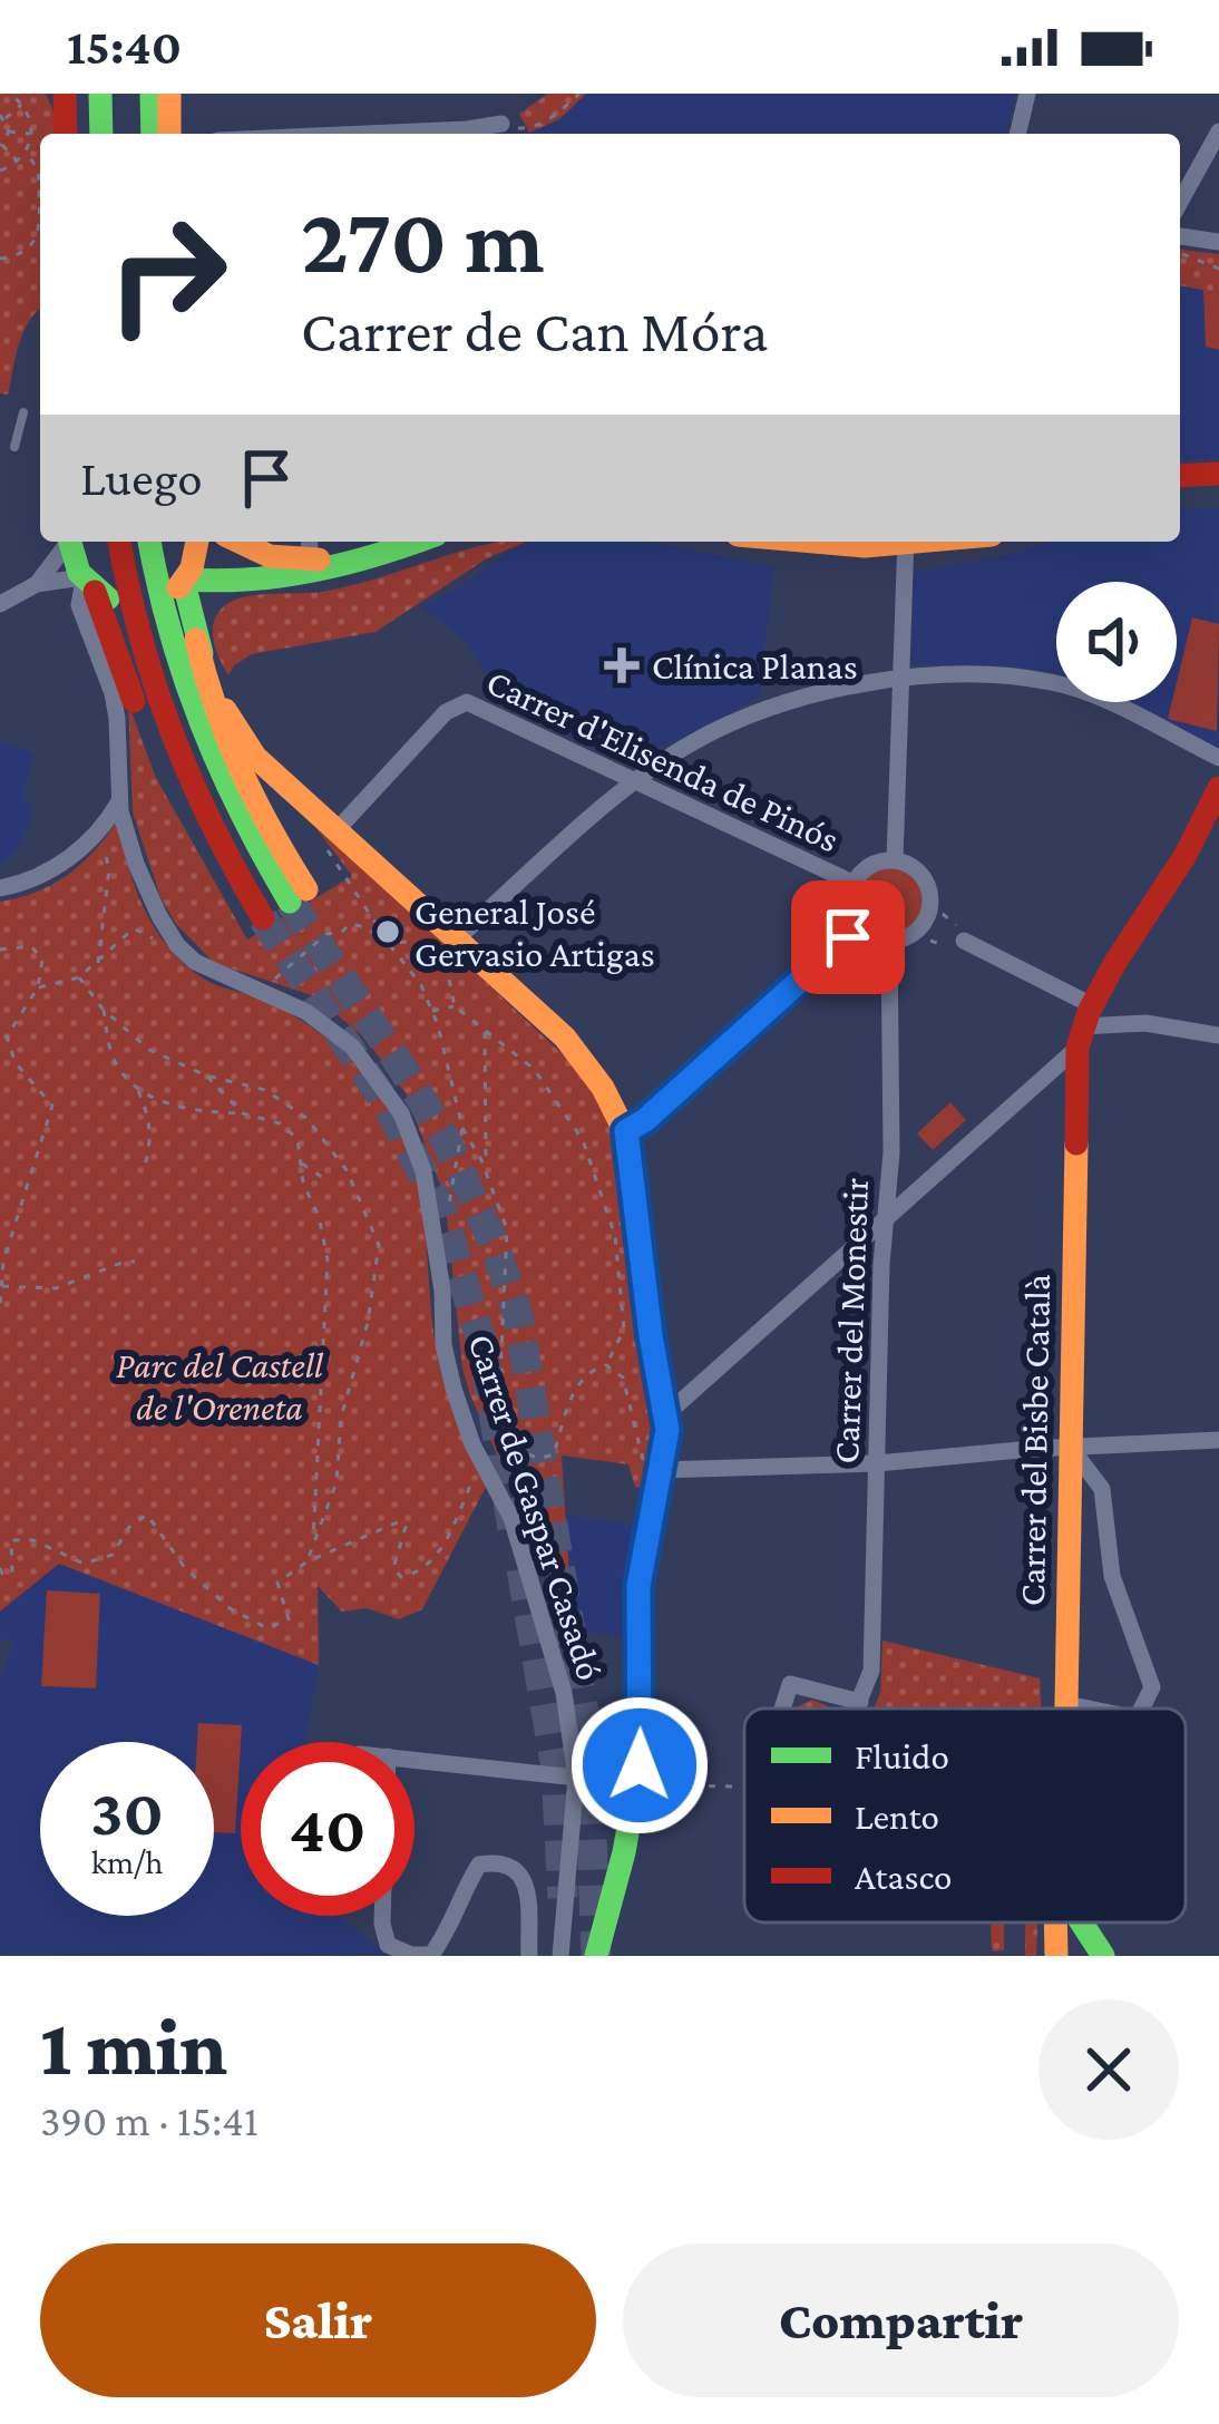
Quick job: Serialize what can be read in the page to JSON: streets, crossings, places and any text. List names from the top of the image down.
{
  "streets": {
    "main road": ["Carrer del Bisbe Català"],
    "street": ["Carrer d'Elisenda de Pinós", "Carrer del Monestir", "Carrer de Gaspar Casadó"]
  },
  "crossings": [
    ["Carrer d'Elisenda de Pinós", "Carrer del Monestir"]
  ],
  "parks": ["Parc del Castell de l'Oreneta"],
  "places": {
    "health": ["Clínica Planas"],
    "other": ["General José Gervasio Artigas"]
  },
  "legend": ["Fluido", "Lento", "Atasco"],
  "page": {
    "status": "15:40",
    "turn": ["270 m", "Carrer de Can Móra"],
    "then": "Luego",
    "speed": "30 km/h",
    "limit": "40",
    "heading": ["1 min", "390 m · 15:41"],
    "buttons": ["Salir", "Compartir"]
  }
}
